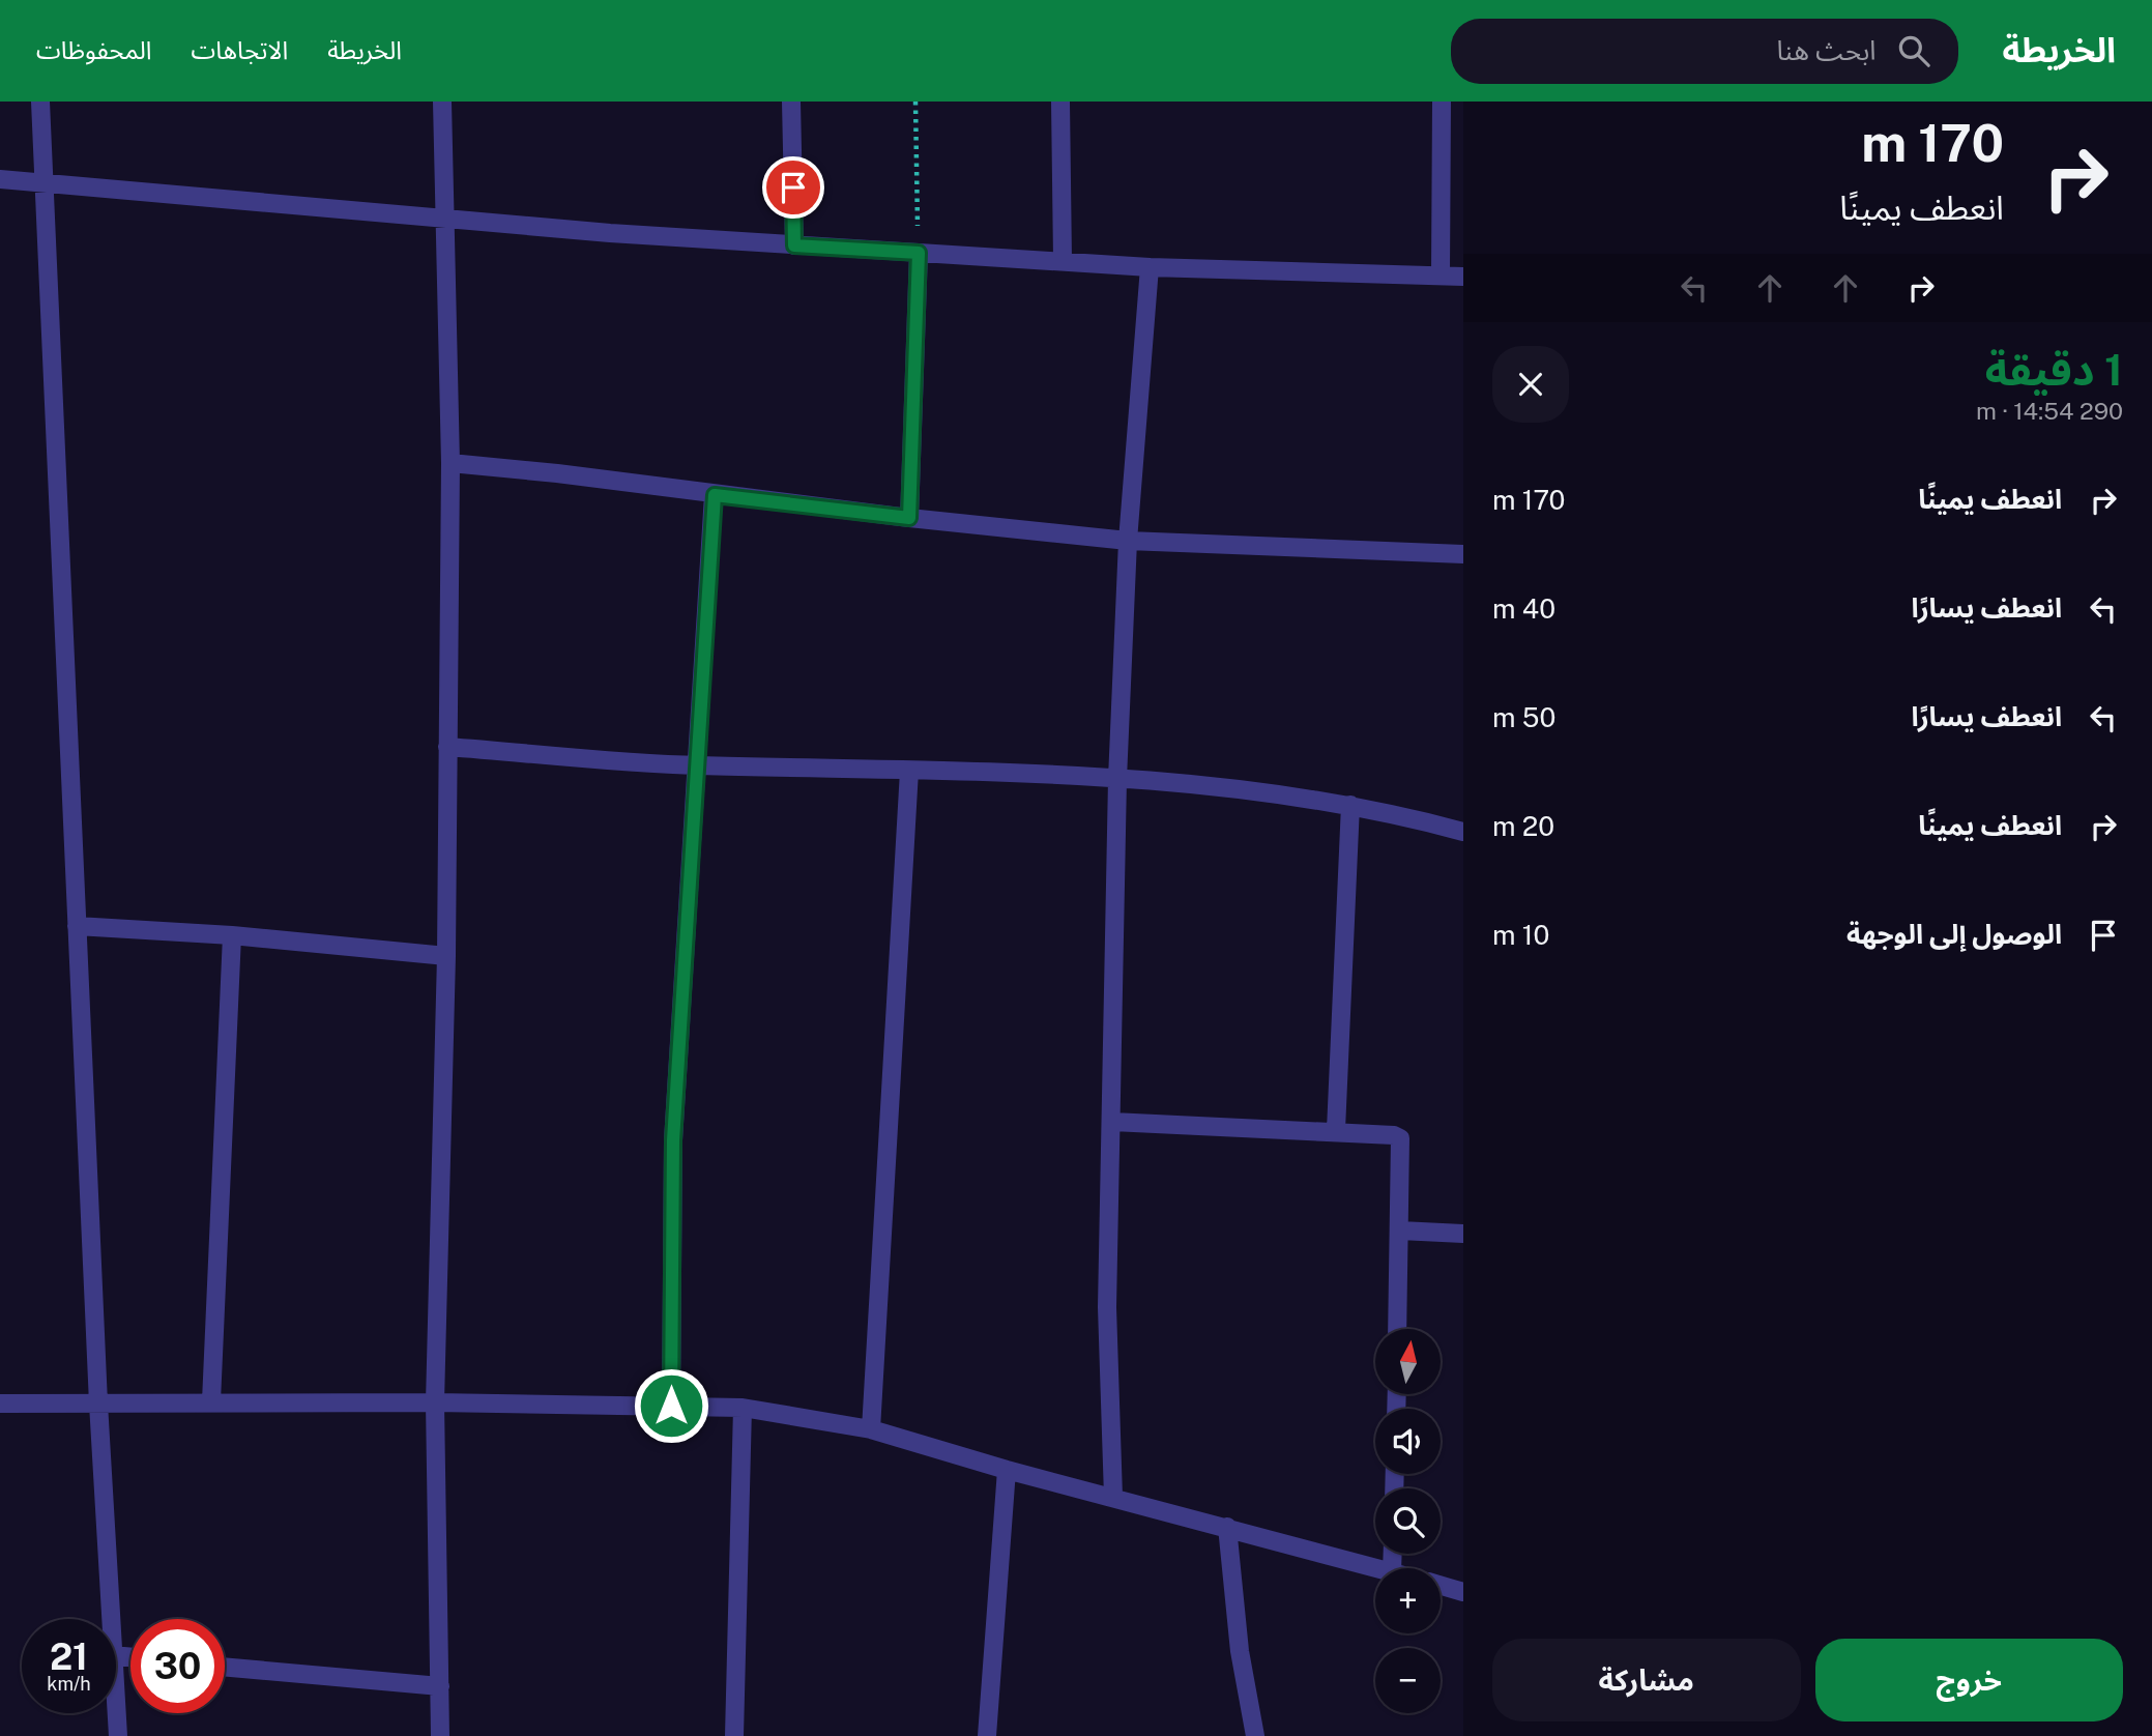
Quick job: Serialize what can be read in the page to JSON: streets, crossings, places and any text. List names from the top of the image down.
{
  "north": "top",
  "page": {
    "header": "الخريطة",
    "search": "ابحث هنا",
    "nav": ["الخريطة", "الاتجاهات", "المحفوظات"],
    "turn": ["170 m", "انعطف يمينًا"],
    "heading": ["1 دقيقة", "290 m · 14:54"],
    "list": [
      {
        "name": "انعطف يمينًا",
        "value": "170 m"
      },
      {
        "name": "انعطف يسارًا",
        "value": "40 m"
      },
      {
        "name": "انعطف يسارًا",
        "value": "50 m"
      },
      {
        "name": "انعطف يمينًا",
        "value": "20 m"
      },
      {
        "name": "الوصول إلى الوجهة",
        "value": "10 m"
      }
    ],
    "map_buttons": ["+", "−"],
    "speed": "21 km/h",
    "limit": "30",
    "buttons": ["خروج", "مشاركة"]
  }
}
